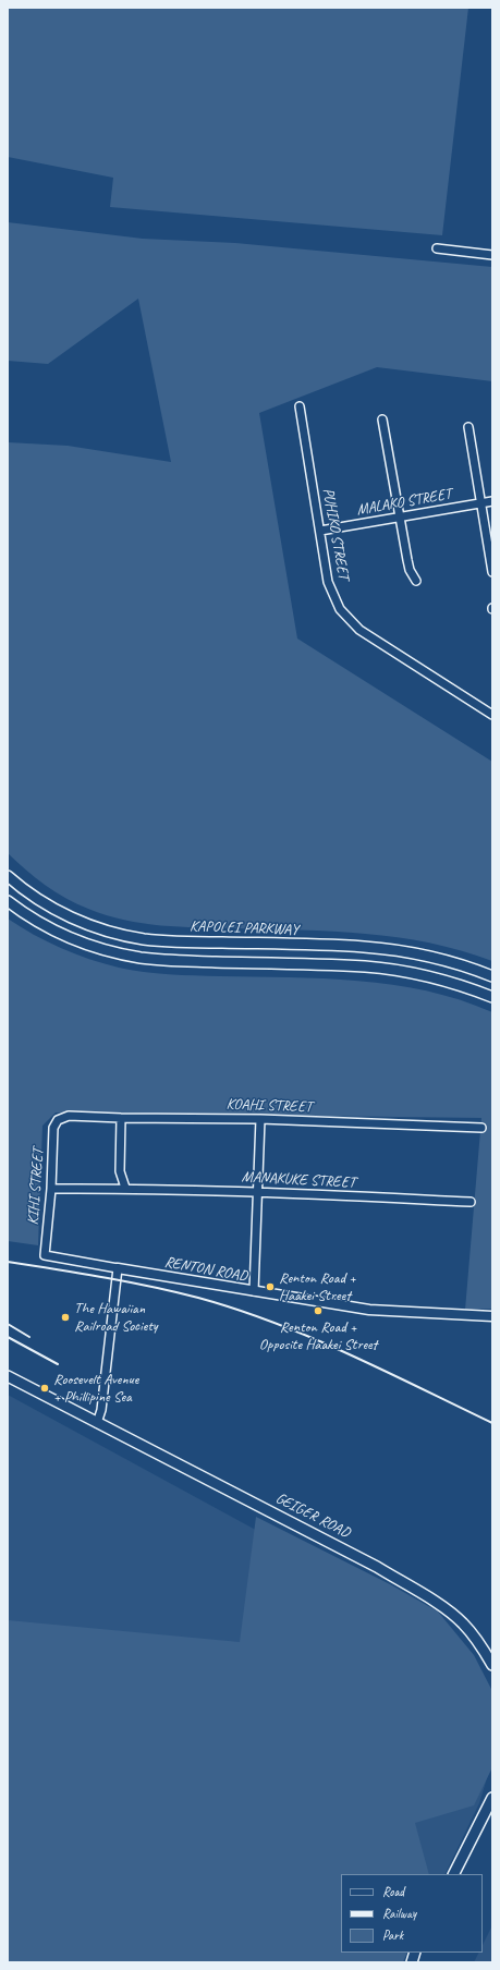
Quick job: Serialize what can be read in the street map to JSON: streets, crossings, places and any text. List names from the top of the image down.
{
  "streets": {
    "main road": ["KAPOLEI PARKWAY", "GEIGER ROAD"],
    "street": [
      "MALAKO STREET",
      "PUHIKO STREET",
      "KOAHI STREET",
      "MANAKUKE STREET",
      "KIHI STREET",
      "RENTON ROAD"
    ]
  },
  "crossings": [
    ["MALAKO STREET", "PUHIKO STREET"],
    ["KOAHI STREET", "KIHI STREET"],
    ["MANAKUKE STREET", "KIHI STREET"],
    ["KIHI STREET", "RENTON ROAD"]
  ],
  "places": [
    "Renton Road + Haakei Street",
    "Renton Road + Opposite Haakei Street",
    "The Hawaiian Railroad Society",
    "Roosevelt Avenue + Phillipine Sea"
  ],
  "legend": ["Road", "Railway", "Park"]
}
